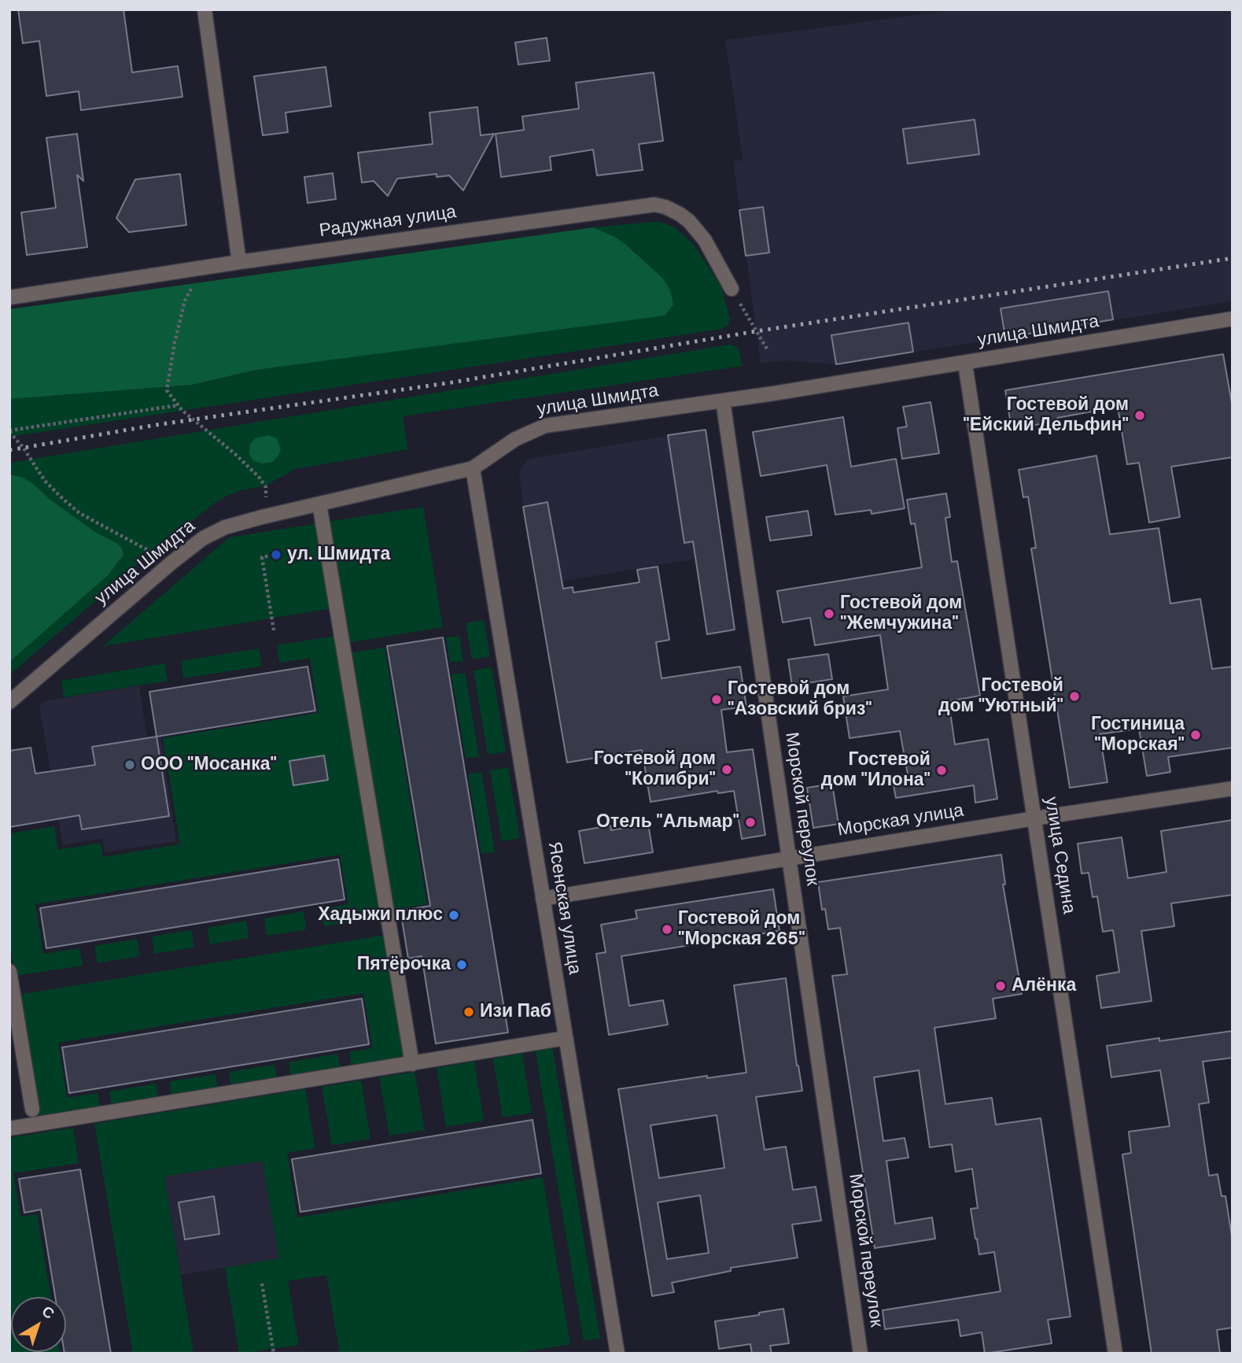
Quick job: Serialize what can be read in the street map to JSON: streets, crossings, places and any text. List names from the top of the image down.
{
  "streets": {
    "street": [
      "Радужная улица",
      "улица Шмидта",
      "Морской переулок",
      "Морская улица",
      "улица Седина",
      "Ясенская улица"
    ]
  },
  "crossings": [
    ["улица Шмидта", "Морской переулок"],
    ["улица Шмидта", "улица Седина"],
    ["улица Шмидта", "Ясенская улица"],
    ["Морской переулок", "Морская улица"],
    ["Морская улица", "улица Седина"],
    ["Морская улица", "Ясенская улица"]
  ],
  "places": [
    "Гостевой дом \"Ейский Дельфин\"",
    "ул. Шмидта",
    "Гостевой дом \"Жемчужина\"",
    "Гостевой дом \"Уютный\"",
    "Гостевой дом \"Азовский бриз\"",
    "Гостиница \"Морская\"",
    "ООО \"Мосанка\"",
    "Гостевой дом \"Колибри\"",
    "Гостевой дом \"Илона\"",
    "Отель \"Альмар\"",
    "Хадыжи плюс",
    "Гостевой дом \"Морская 265\"",
    "Пятёрочка",
    "Алёнка",
    "Изи Паб"
  ],
  "north": "top right"
}
